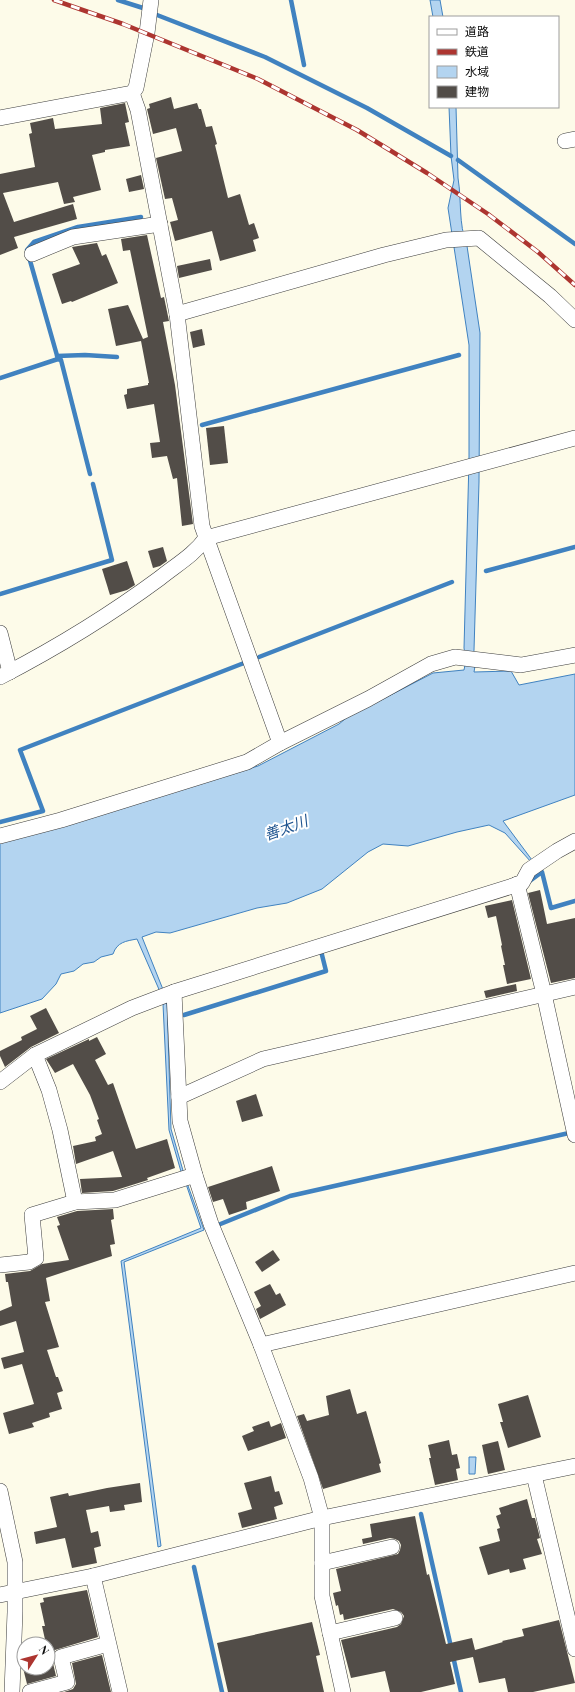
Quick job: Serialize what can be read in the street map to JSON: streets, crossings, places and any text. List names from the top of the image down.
{
  "water": ["善太川"],
  "legend": [
    "道路",
    "鉄道",
    "水域",
    "建物"
  ],
  "north": "top right"
}
